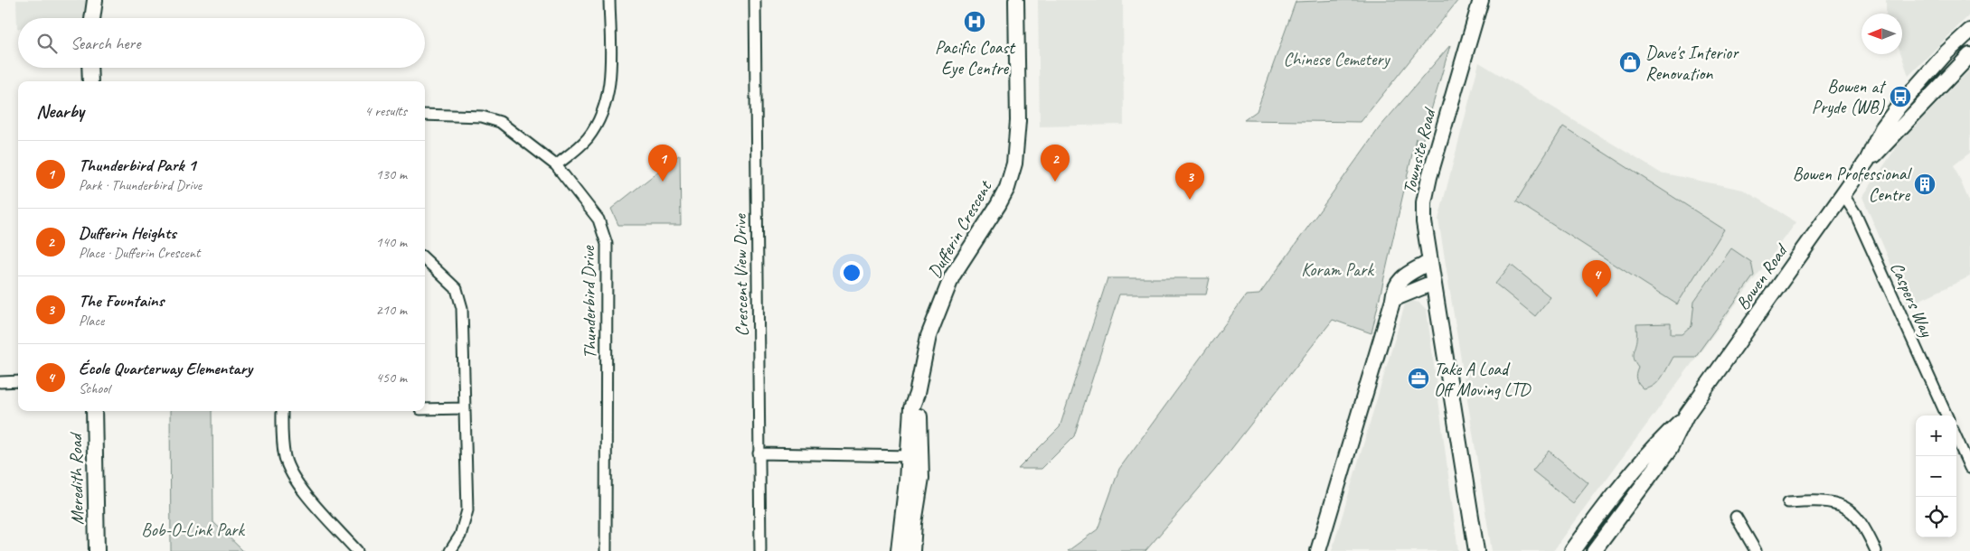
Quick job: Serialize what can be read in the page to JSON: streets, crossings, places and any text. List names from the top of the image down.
{
  "streets": {
    "street": [
      "Townsite Road",
      "Dufferin Crescent",
      "Crescent View Drive",
      "Bowen Road",
      "Caspers Way",
      "Thunderbird Drive",
      "Meredith Road"
    ]
  },
  "crossings": [
    ["Bowen Road", "Caspers Way"]
  ],
  "parks": ["Chinese Cemetery", "Koram Park", "Bob-O-Link Park"],
  "places": {
    "hospital": ["Pacific Coast Eye Centre"],
    "shop": ["Dave's Interior Renovation"],
    "bus stop": ["Bowen at Pryde (WB)"],
    "building": ["Bowen Professional Centre"],
    "office": ["Take A Load Off Moving LTD"]
  },
  "north": "left",
  "page": {
    "search": "Search here",
    "heading": ["Nearby", "4 results"],
    "list": [
      {
        "mark": "1",
        "name": "Thunderbird Park 1",
        "note": "Park · Thunderbird Drive",
        "value": "130 m"
      },
      {
        "mark": "2",
        "name": "Dufferin Heights",
        "note": "Place · Dufferin Crescent",
        "value": "140 m"
      },
      {
        "mark": "3",
        "name": "The Fountains",
        "note": "Place",
        "value": "210 m"
      },
      {
        "mark": "4",
        "name": "École Quarterway Elementary",
        "note": "School",
        "value": "450 m"
      }
    ],
    "pins": [
      "1",
      "2",
      "3",
      "4"
    ],
    "map_buttons": ["+", "−"]
  }
}
